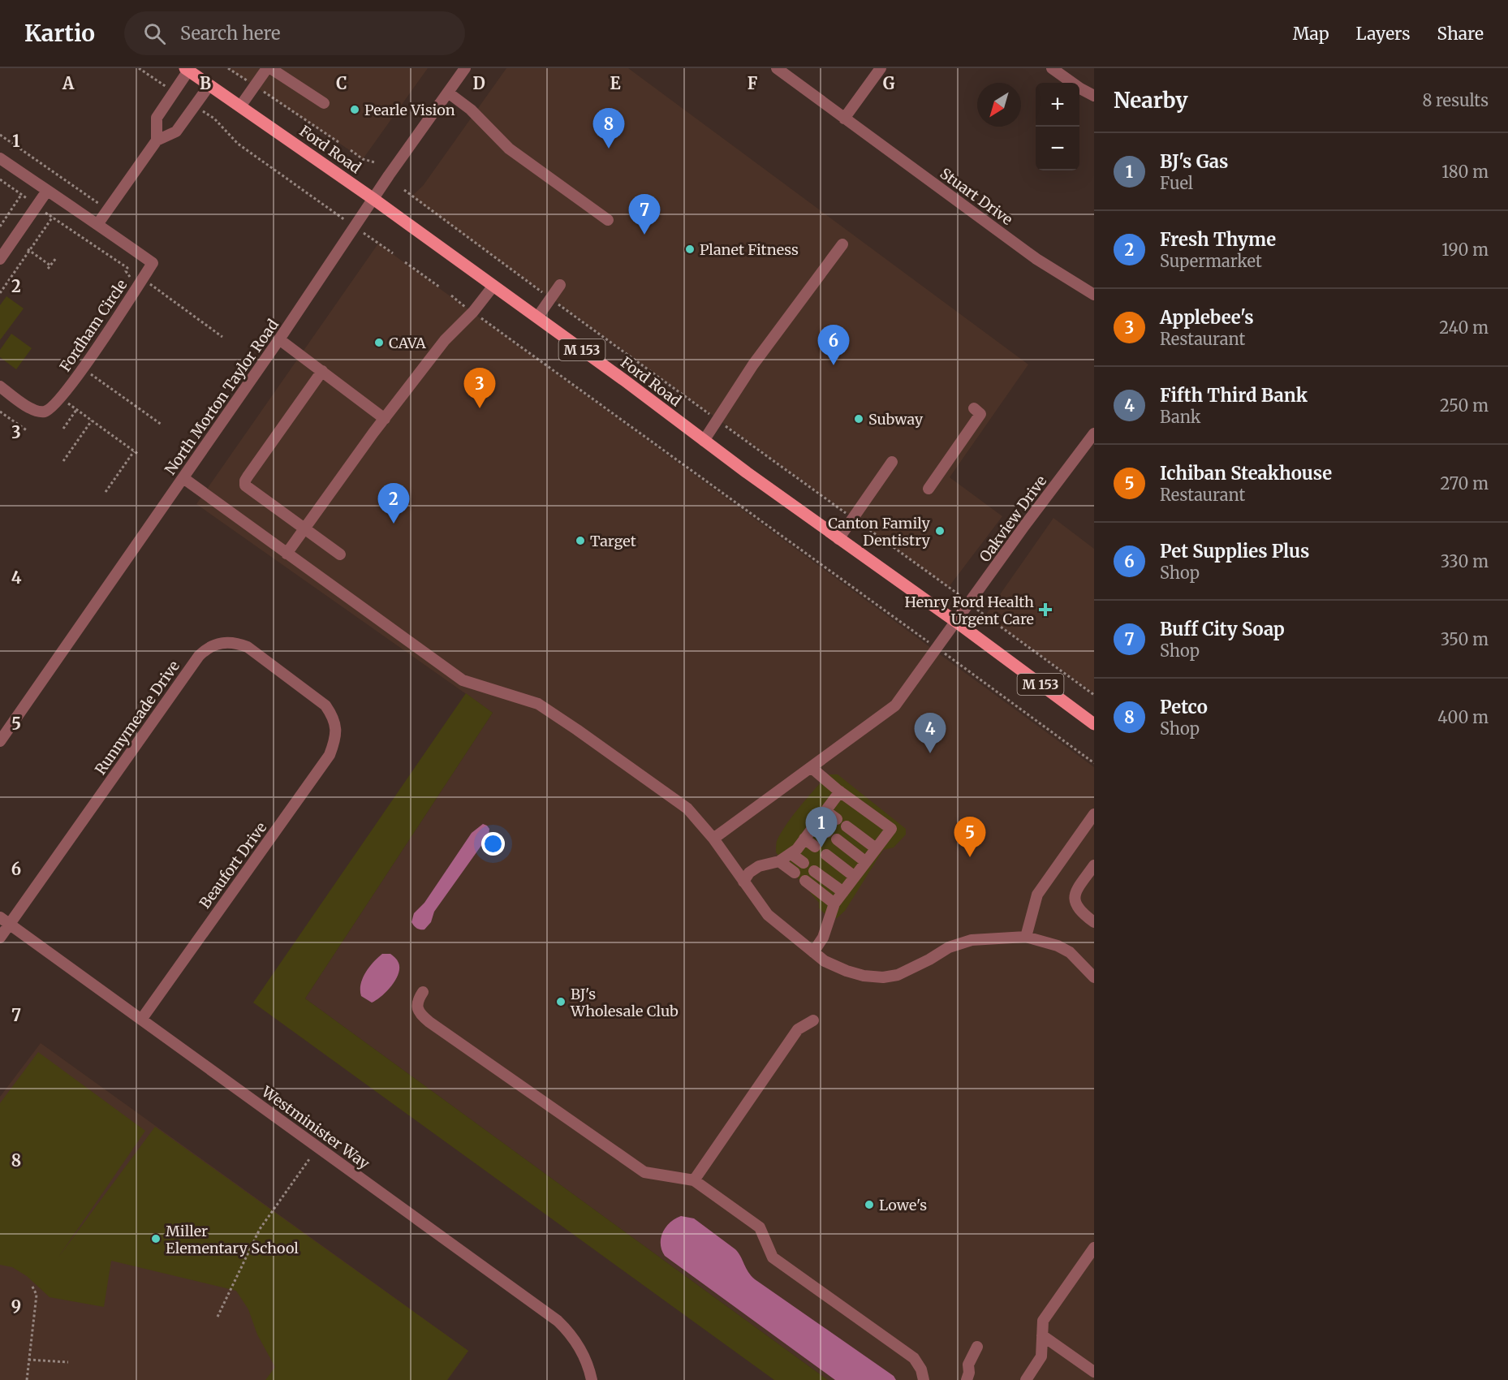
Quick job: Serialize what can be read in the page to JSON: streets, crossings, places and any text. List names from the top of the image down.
{
  "streets": {
    "main road": ["Ford Road", "M 153"],
    "street": [
      "Stuart Drive",
      "Fordham Circle",
      "North Morton Taylor Road",
      "Oakview Drive",
      "Runnymeade Drive",
      "Beaufort Drive",
      "Westminister Way"
    ]
  },
  "crossings": [
    ["Ford Road", "North Morton Taylor Road"],
    ["Ford Road", "Oakview Drive"],
    ["Runnymeade Drive", "Beaufort Drive"],
    ["Runnymeade Drive", "Westminister Way"],
    ["Beaufort Drive", "Westminister Way"]
  ],
  "places": {
    "other": [
      "Pearle Vision",
      "Planet Fitness",
      "CAVA",
      "Subway",
      "Canton Family Dentistry",
      "Target",
      "BJ's Wholesale Club",
      "Lowe's",
      "Miller Elementary School"
    ],
    "health": ["Henry Ford Health Urgent Care"]
  },
  "north": "bottom left",
  "page": {
    "header": "Kartio",
    "search": "Search here",
    "nav": ["Map", "Layers", "Share"],
    "heading": ["Nearby", "8 results"],
    "map_buttons": ["+", "−"],
    "pins": [
      "8",
      "7",
      "6",
      "3",
      "2",
      "4",
      "1",
      "5"
    ],
    "list": [
      {
        "mark": "1",
        "name": "BJ's Gas",
        "note": "Fuel",
        "value": "180 m"
      },
      {
        "mark": "2",
        "name": "Fresh Thyme",
        "note": "Supermarket",
        "value": "190 m"
      },
      {
        "mark": "3",
        "name": "Applebee's",
        "note": "Restaurant",
        "value": "240 m"
      },
      {
        "mark": "4",
        "name": "Fifth Third Bank",
        "note": "Bank",
        "value": "250 m"
      },
      {
        "mark": "5",
        "name": "Ichiban Steakhouse",
        "note": "Restaurant",
        "value": "270 m"
      },
      {
        "mark": "6",
        "name": "Pet Supplies Plus",
        "note": "Shop",
        "value": "330 m"
      },
      {
        "mark": "7",
        "name": "Buff City Soap",
        "note": "Shop",
        "value": "350 m"
      },
      {
        "mark": "8",
        "name": "Petco",
        "note": "Shop",
        "value": "400 m"
      }
    ]
  },
  "grid": {
    "columns": [
      "A",
      "B",
      "C",
      "D",
      "E",
      "F",
      "G"
    ],
    "rows": [
      "1",
      "2",
      "3",
      "4",
      "5",
      "6",
      "7",
      "8",
      "9"
    ]
  }
}
